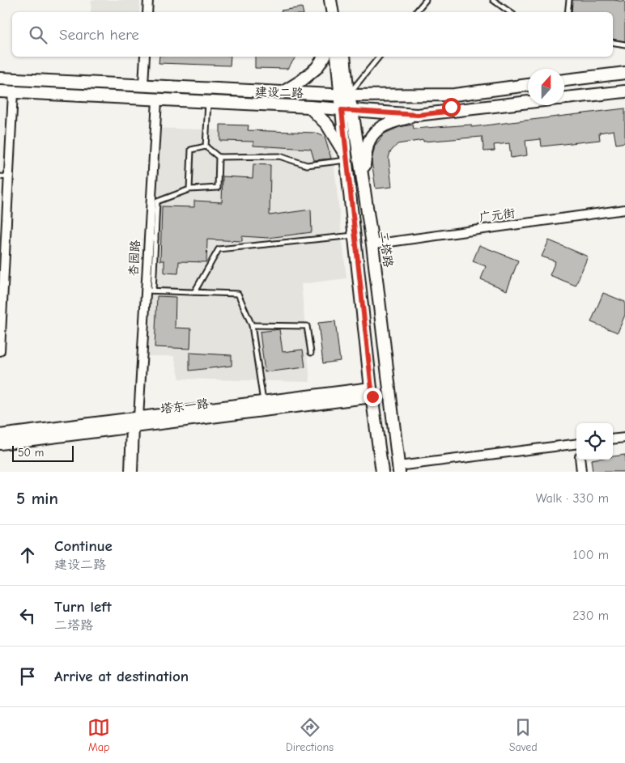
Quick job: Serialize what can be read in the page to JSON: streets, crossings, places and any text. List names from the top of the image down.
{
  "streets": {
    "main road": [
      "建设二路",
      "二塔路",
      "杏园路",
      "塔东一路"
    ],
    "street": ["广元街"]
  },
  "crossings": [
    ["建设二路", "二塔路"],
    ["建设二路", "杏园路"],
    ["广元街", "二塔路"],
    ["杏园路", "塔东一路"]
  ],
  "scale_bar": "50 m",
  "north": "top",
  "page": {
    "search": "Search here",
    "scale": "50 m",
    "heading": ["5 min", "Walk · 330 m"],
    "list": [
      ["Continue", "建设二路", "100 m"],
      ["Turn left", "二塔路", "230 m"],
      "Arrive at destination"
    ],
    "nav": ["Map", "Directions", "Saved"]
  }
}
